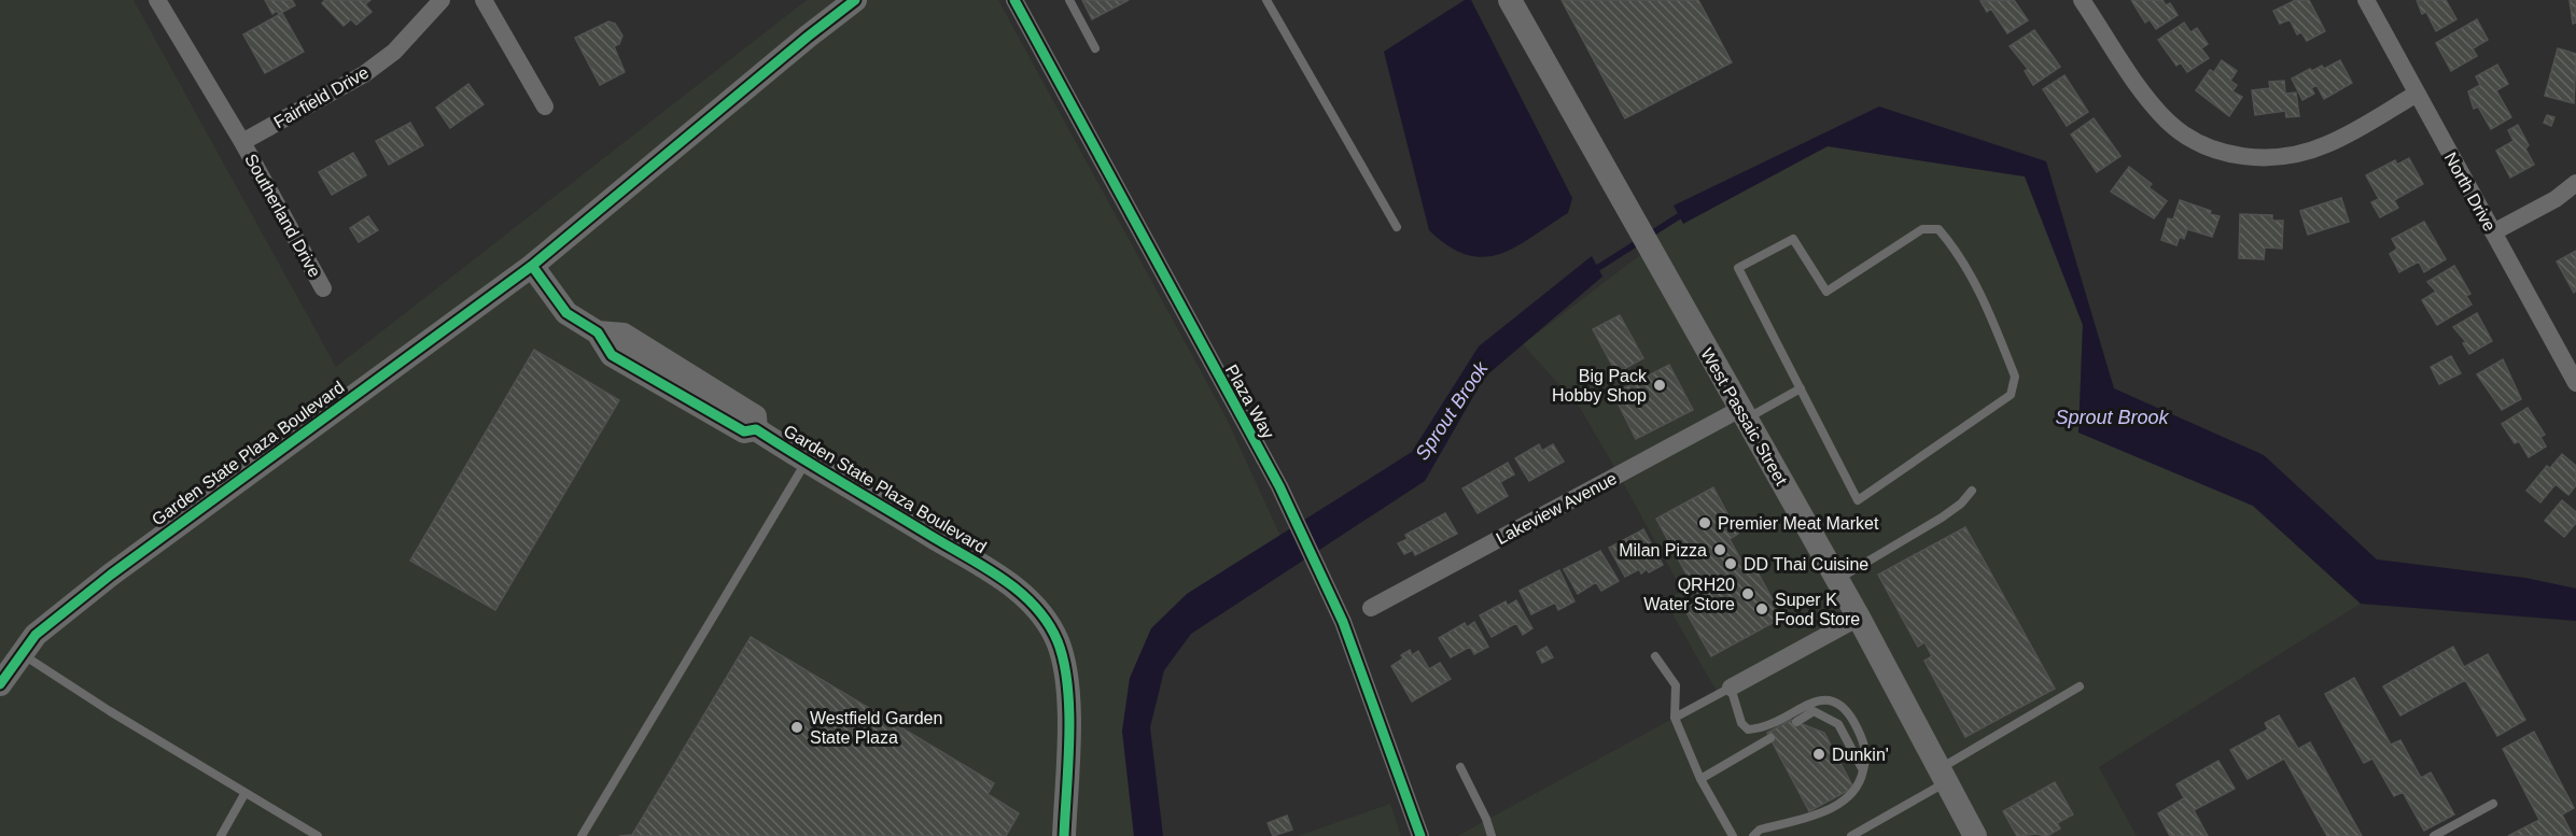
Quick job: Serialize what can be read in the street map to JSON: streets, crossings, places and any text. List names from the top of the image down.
{
  "streets": {
    "street": [
      "Fairfield Drive",
      "North Drive",
      "Southerland Drive",
      "Plaza Way",
      "West Passaic Street",
      "Garden State Plaza Boulevard",
      "Lakeview Avenue"
    ]
  },
  "crossings": [
    ["Fairfield Drive", "Southerland Drive"],
    ["West Passaic Street", "Lakeview Avenue"]
  ],
  "water": ["Sprout Brook"],
  "places": [
    "Big Pack Hobby Shop",
    "Premier Meat Market",
    "Milan Pizza",
    "DD Thai Cuisine",
    "QRH20 Water Store",
    "Super K Food Store",
    "Westfield Garden State Plaza",
    "Dunkin'"
  ]
}
